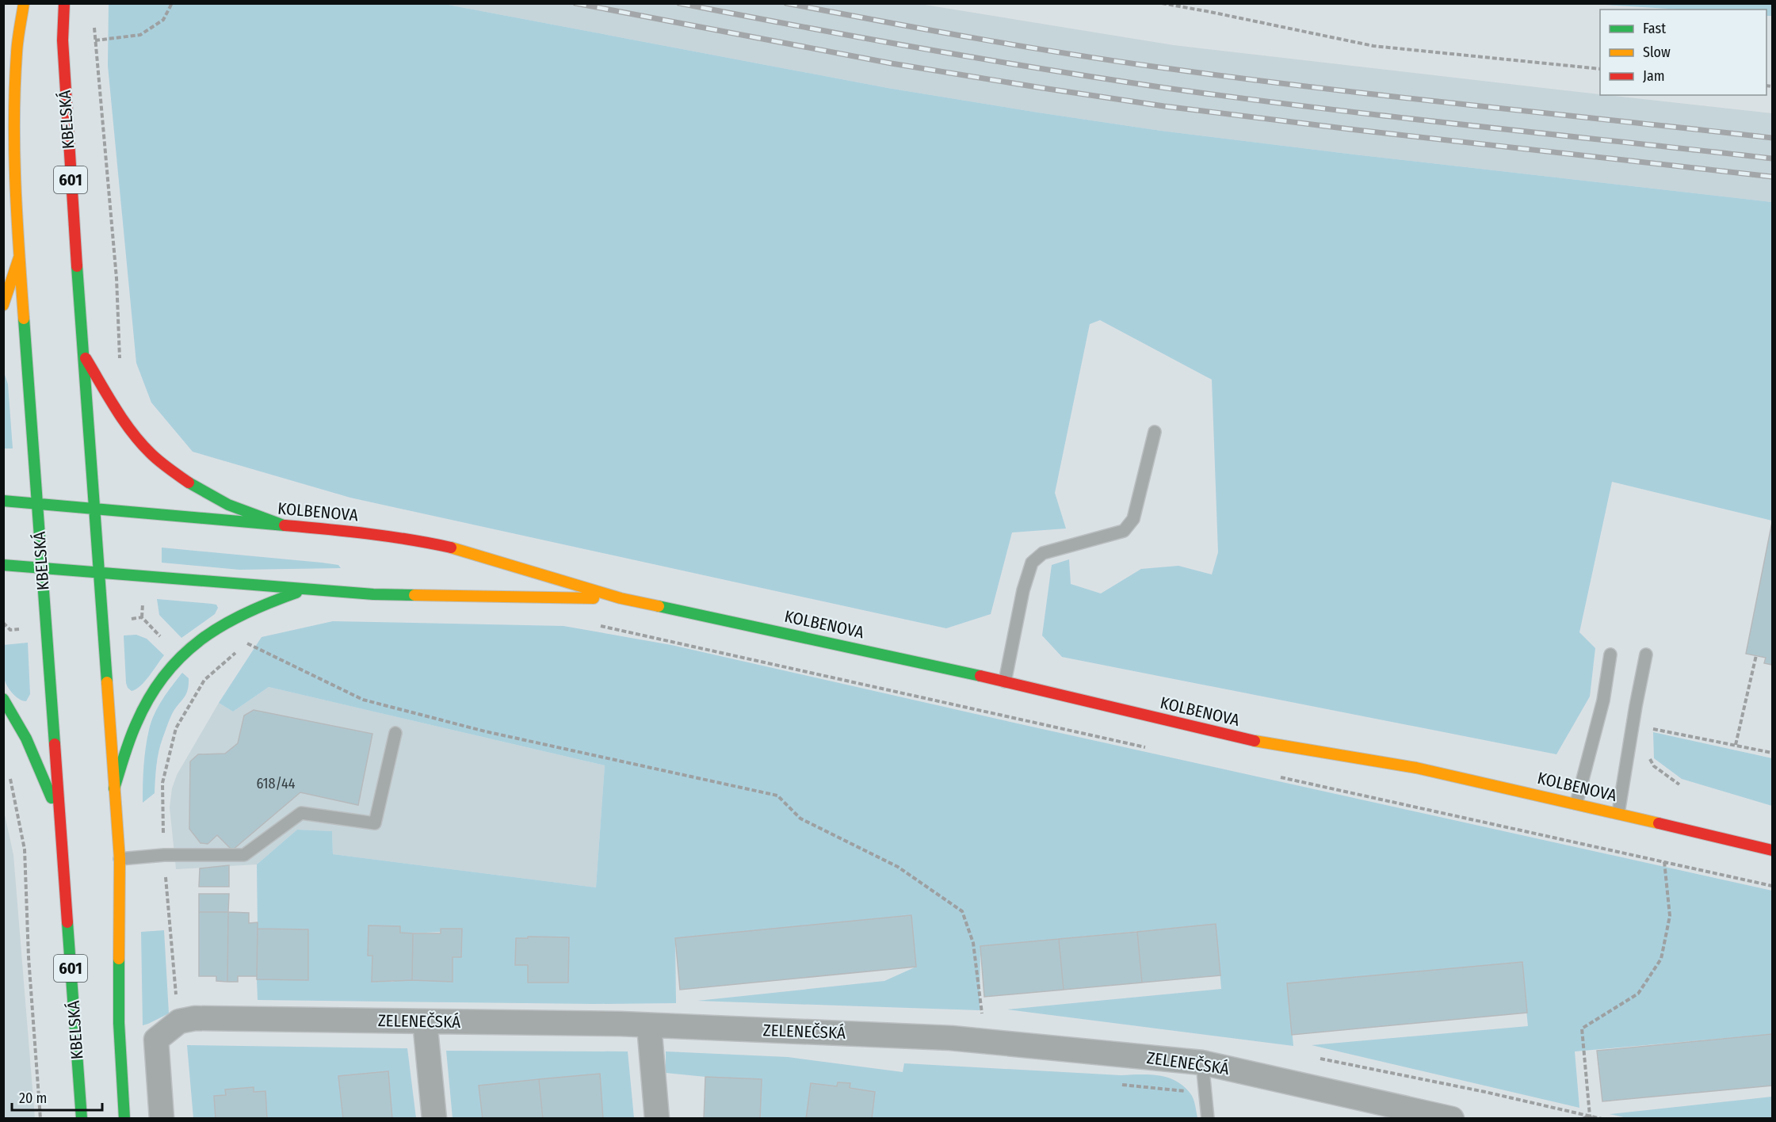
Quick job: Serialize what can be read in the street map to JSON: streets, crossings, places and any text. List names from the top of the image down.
{
  "streets": {
    "main road": ["KBELSKÁ", "601", "KOLBENOVA"],
    "street": ["ZELENEČSKÁ"]
  },
  "crossings": [
    ["KBELSKÁ", "KOLBENOVA"]
  ],
  "house_numbers": ["618/44"],
  "legend": ["Fast", "Slow", "Jam"],
  "scale_bar": "20 m"
}
